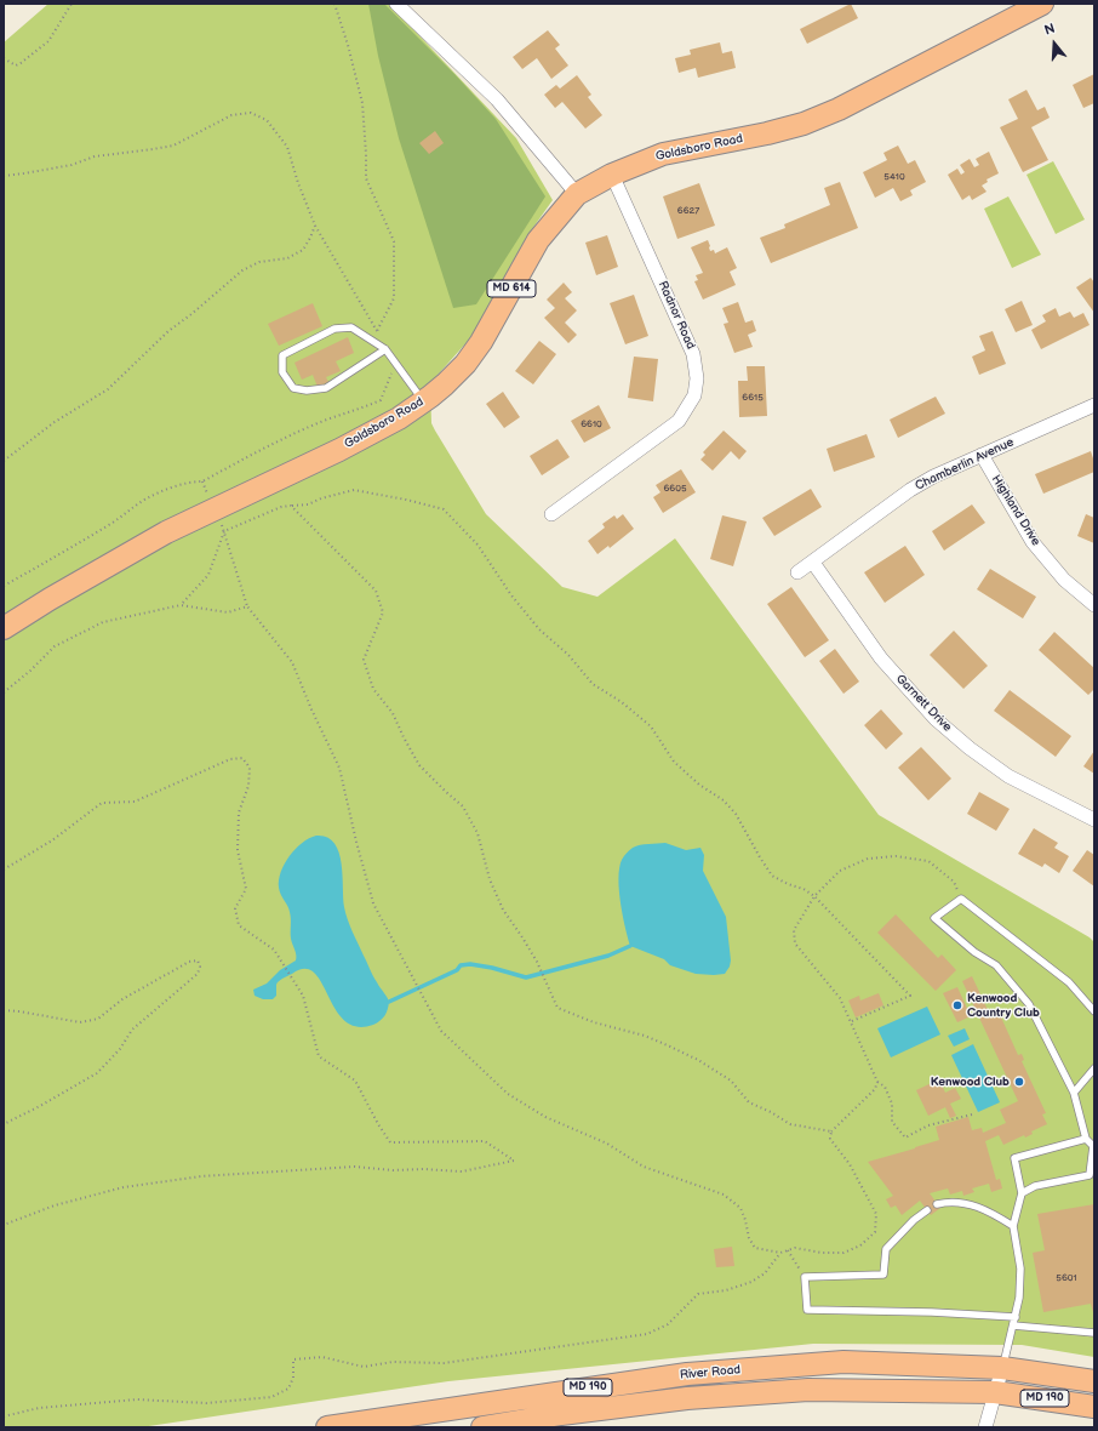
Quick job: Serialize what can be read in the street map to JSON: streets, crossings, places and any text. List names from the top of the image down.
{
  "streets": {
    "main road": [
      "Goldsboro Road",
      "MD 614",
      "River Road",
      "MD 190"
    ],
    "street": [
      "Radnor Road",
      "Chamberlin Avenue",
      "Highland Drive",
      "Garnett Drive"
    ]
  },
  "crossings": [
    ["Goldsboro Road", "Radnor Road"],
    ["Chamberlin Avenue", "Highland Drive"],
    ["Chamberlin Avenue", "Garnett Drive"]
  ],
  "places": ["Kenwood Country Club", "Kenwood Club"],
  "house_numbers": [
    "5410",
    "6627",
    "6615",
    "6610",
    "6605",
    "5601"
  ],
  "north": "top"
}
